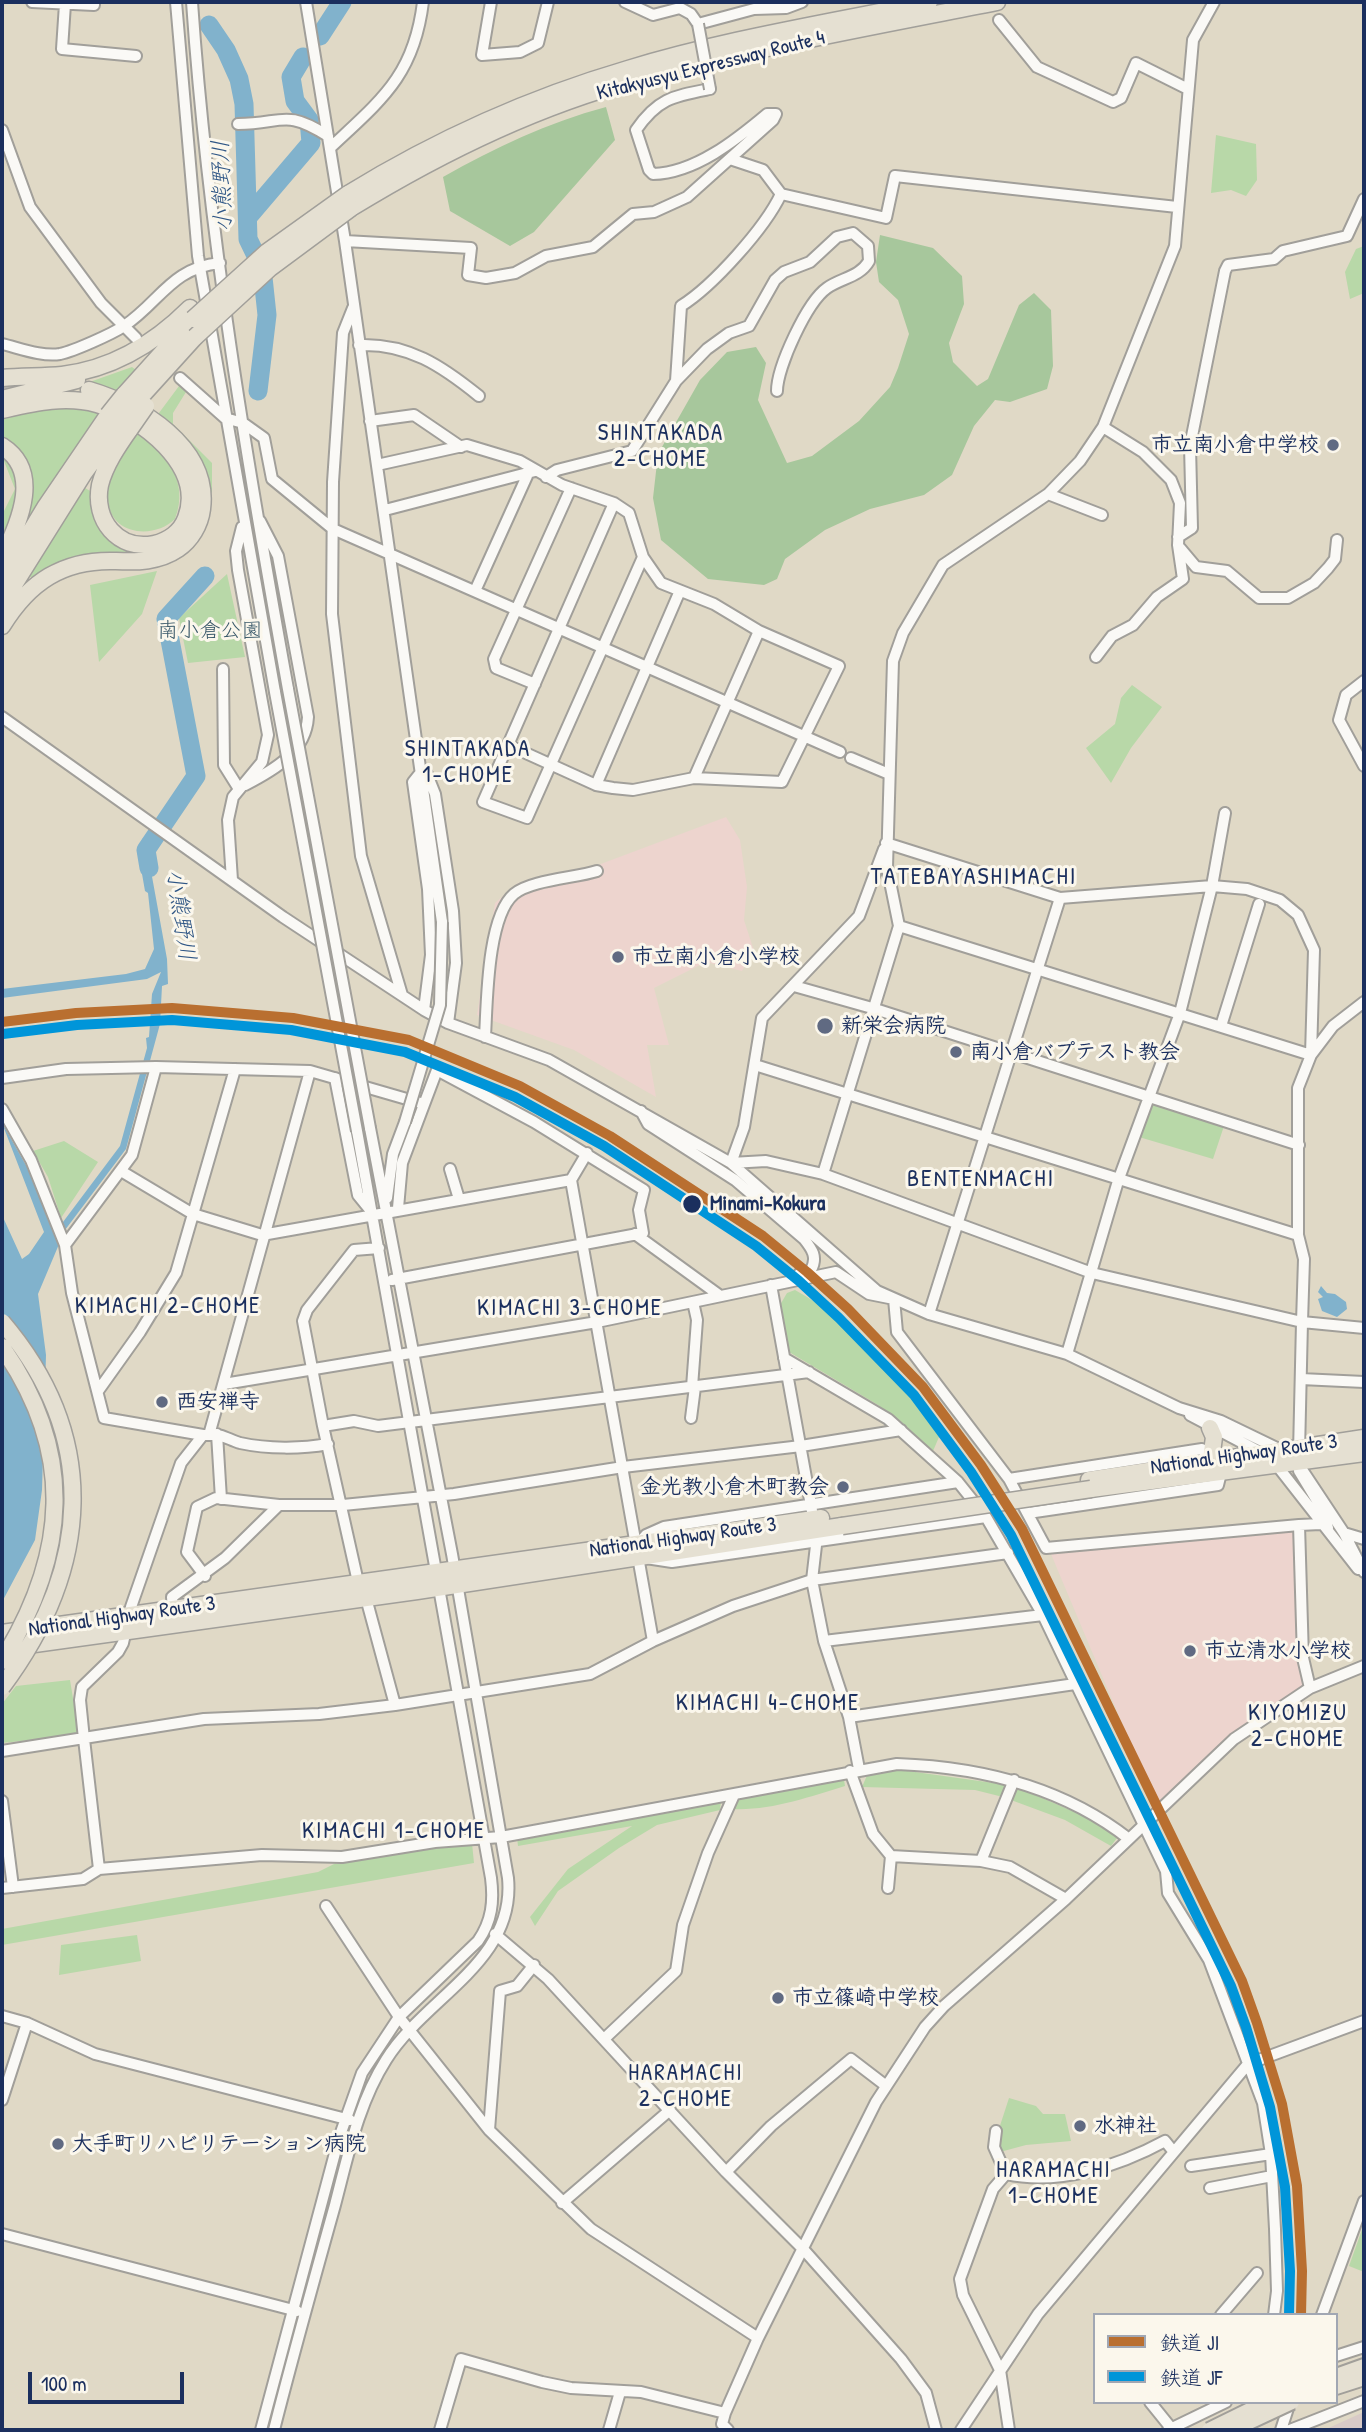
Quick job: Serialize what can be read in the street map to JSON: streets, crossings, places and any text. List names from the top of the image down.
{
  "streets": {
    "highway": ["Kitakyusyu Expressway Route 4", "National Highway Route 3"]
  },
  "districts": [
    "SHINTAKADA 2-CHOME",
    "SHINTAKADA 1-CHOME",
    "TATEBAYASHIMACHI",
    "BENTENMACHI",
    "KIMACHI 2-CHOME",
    "KIMACHI 3-CHOME",
    "KIMACHI 4-CHOME",
    "KIYOMIZU 2-CHOME",
    "KIMACHI 1-CHOME",
    "HARAMACHI 2-CHOME",
    "HARAMACHI 1-CHOME"
  ],
  "water": ["小熊野川"],
  "parks": ["南小倉公園"],
  "places": [
    "市立南小倉中学校",
    "市立南小倉小学校",
    "新栄会病院",
    "南小倉バプテスト教会",
    "Minami-Kokura",
    "西安禅寺",
    "金光教小倉木町教会",
    "市立清水小学校",
    "市立篠崎中学校",
    "水神社",
    "大手町リハビリテーション病院"
  ],
  "lines": ["rail line JI", "rail line JF"],
  "legend": ["鉄道 JI", "鉄道 JF"],
  "scale_bar": "100 m"
}
